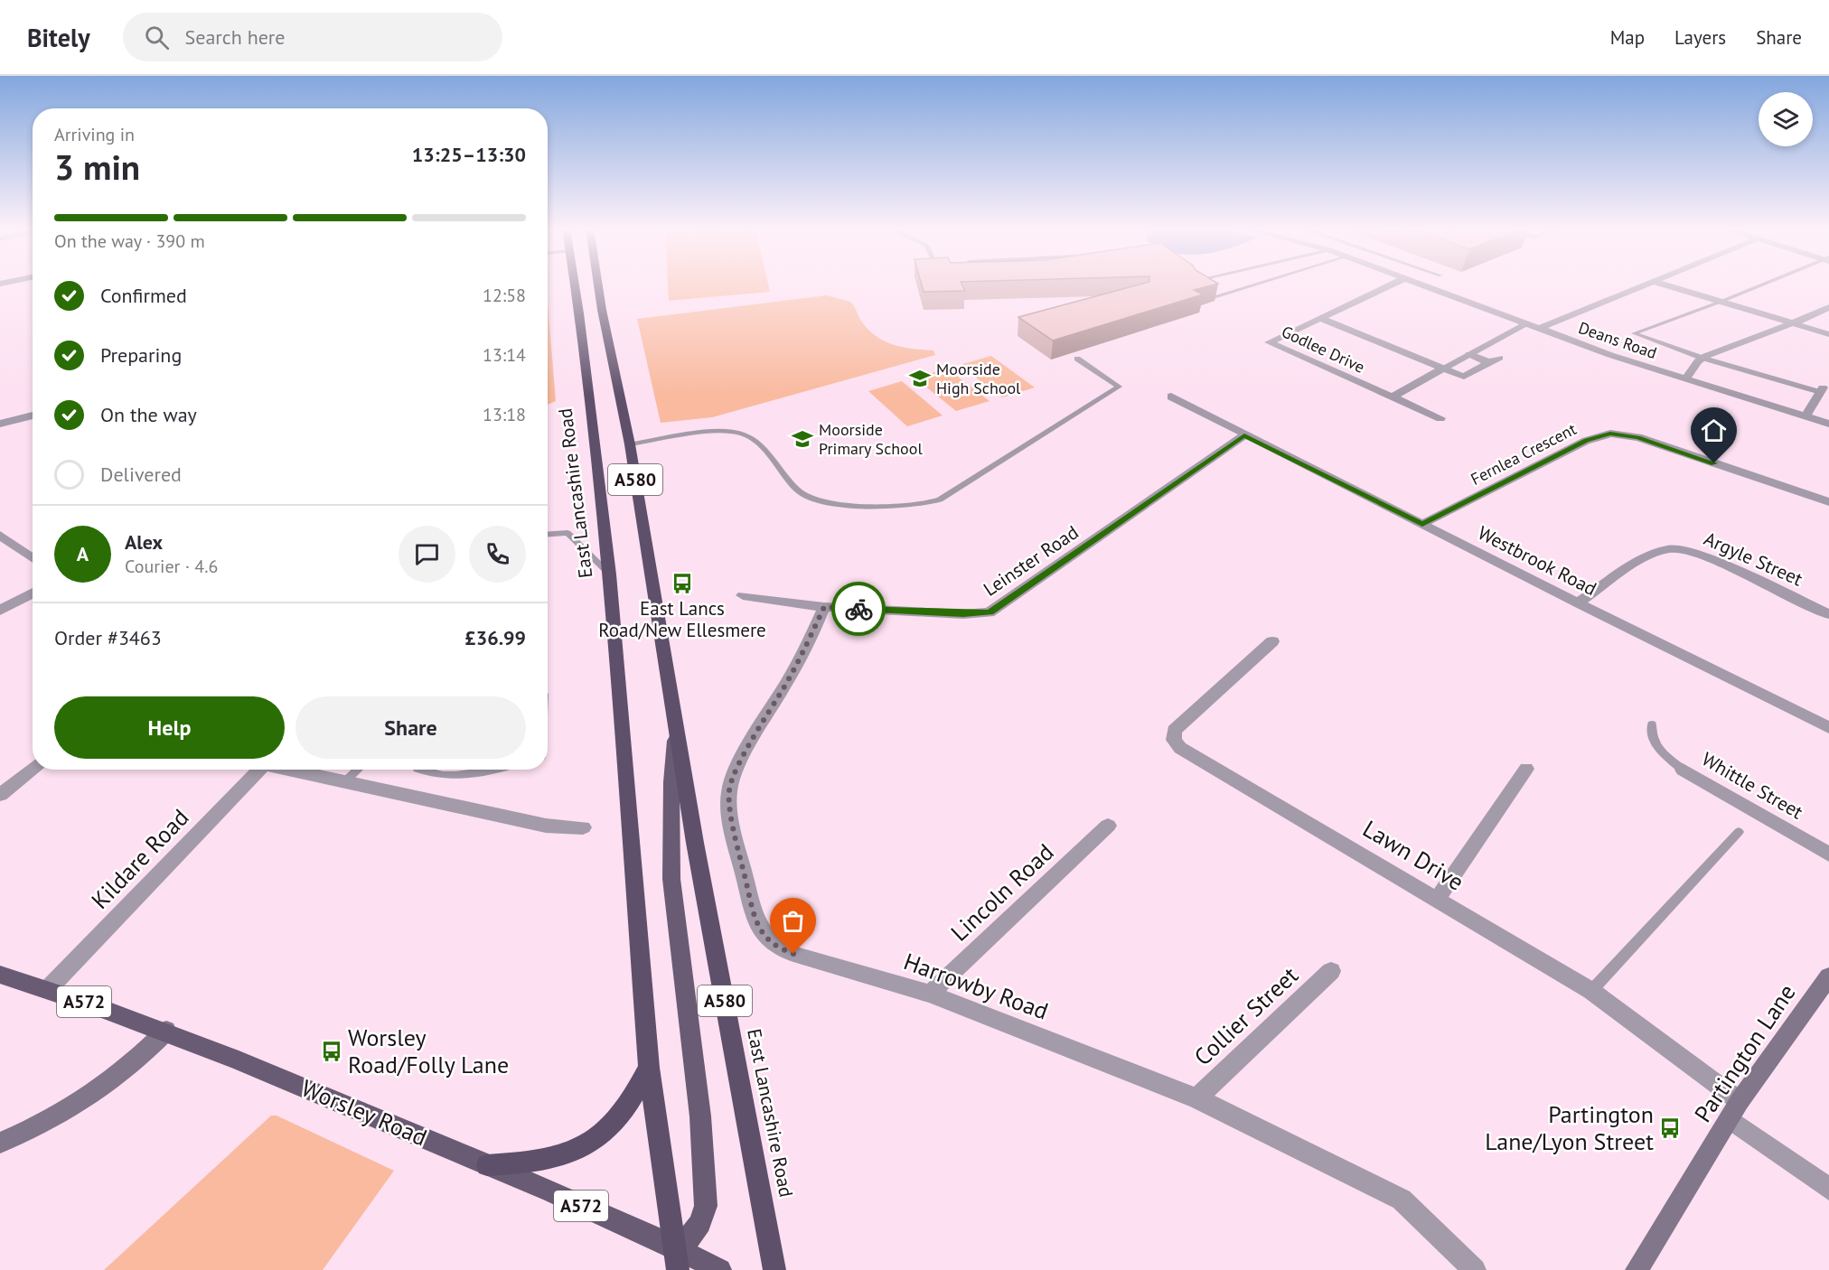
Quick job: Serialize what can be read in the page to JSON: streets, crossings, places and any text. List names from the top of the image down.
{
  "streets": {
    "highway": ["A580", "East Lancashire Road"],
    "main road": ["A572", "Partington Lane", "Worsley Road"],
    "street": [
      "Deans Road",
      "Godlee Drive",
      "Fernlea Crescent",
      "Argyle Street",
      "Leinster Road",
      "Westbrook Road",
      "Whittle Street",
      "Lawn Drive",
      "Kildare Road",
      "Lincoln Road",
      "Harrowby Road",
      "Collier Street"
    ]
  },
  "crossings": [
    ["Fernlea Crescent", "Westbrook Road"],
    ["East Lancashire Road", "Worsley Road"],
    ["Argyle Street", "Westbrook Road"],
    ["Leinster Road", "Westbrook Road"],
    ["Leinster Road", "Harrowby Road"],
    ["Lawn Drive", "Partington Lane"],
    ["Kildare Road", "Worsley Road"],
    ["Lincoln Road", "Harrowby Road"],
    ["Harrowby Road", "Collier Street"]
  ],
  "places": {
    "school or university": ["Moorside High School", "Moorside Primary School"],
    "bus stop": ["East Lancs Road/New Ellesmere", "Worsley Road/Folly Lane", "Partington Lane/Lyon Street"]
  },
  "page": {
    "header": "Bitely",
    "search": "Search here",
    "nav": ["Map", "Layers", "Share"],
    "heading": ["3 min", "Arriving in", "13:25–13:30"],
    "panel": [
      "Alex",
      "Courier · 4.6",
      "Order #3463",
      "£36.99"
    ],
    "bar": "On the way · 390 m",
    "list": [
      ["Confirmed", "12:58"],
      ["Preparing", "13:14"],
      ["On the way", "13:18"],
      "Delivered"
    ],
    "round": "A",
    "buttons": ["Help", "Share"]
  }
}
